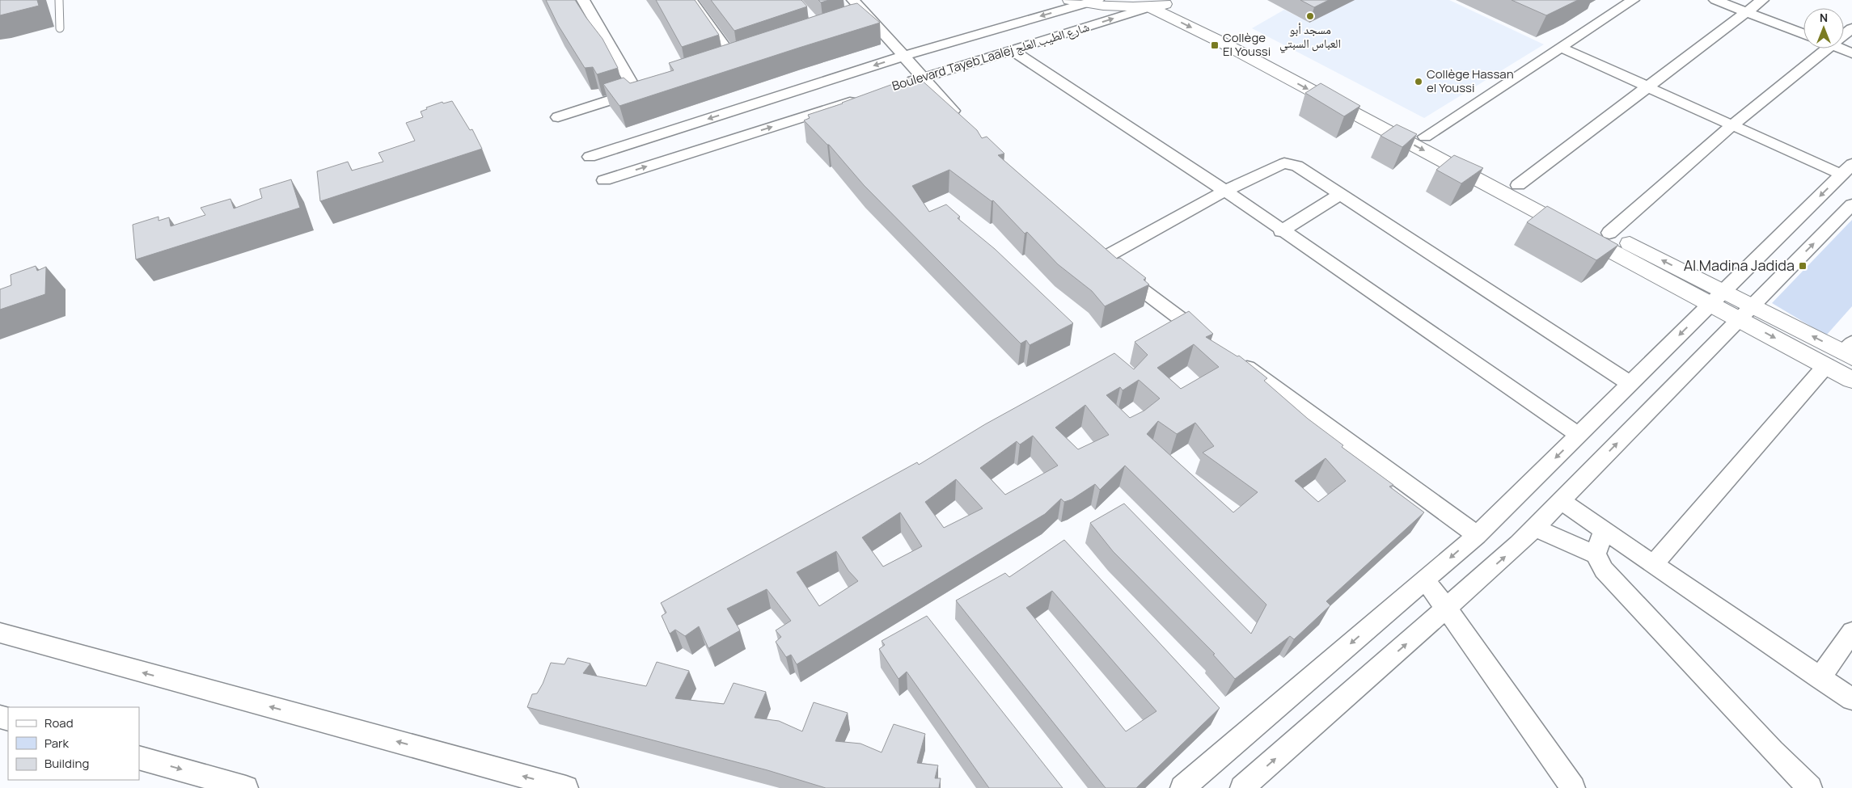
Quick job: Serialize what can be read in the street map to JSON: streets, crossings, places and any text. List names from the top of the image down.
{
  "streets": {
    "street": ["Boulevard Tayeb Laalej شارع الطيب العلج"]
  },
  "places": {
    "other": ["مسجد أبو العباس السبتي", "Collège Hassan el Youssi"],
    "transit": ["Collège El Youssi", "Al Madina Jadida"]
  },
  "legend": ["Road", "Park", "Building"],
  "north": "top"
}
